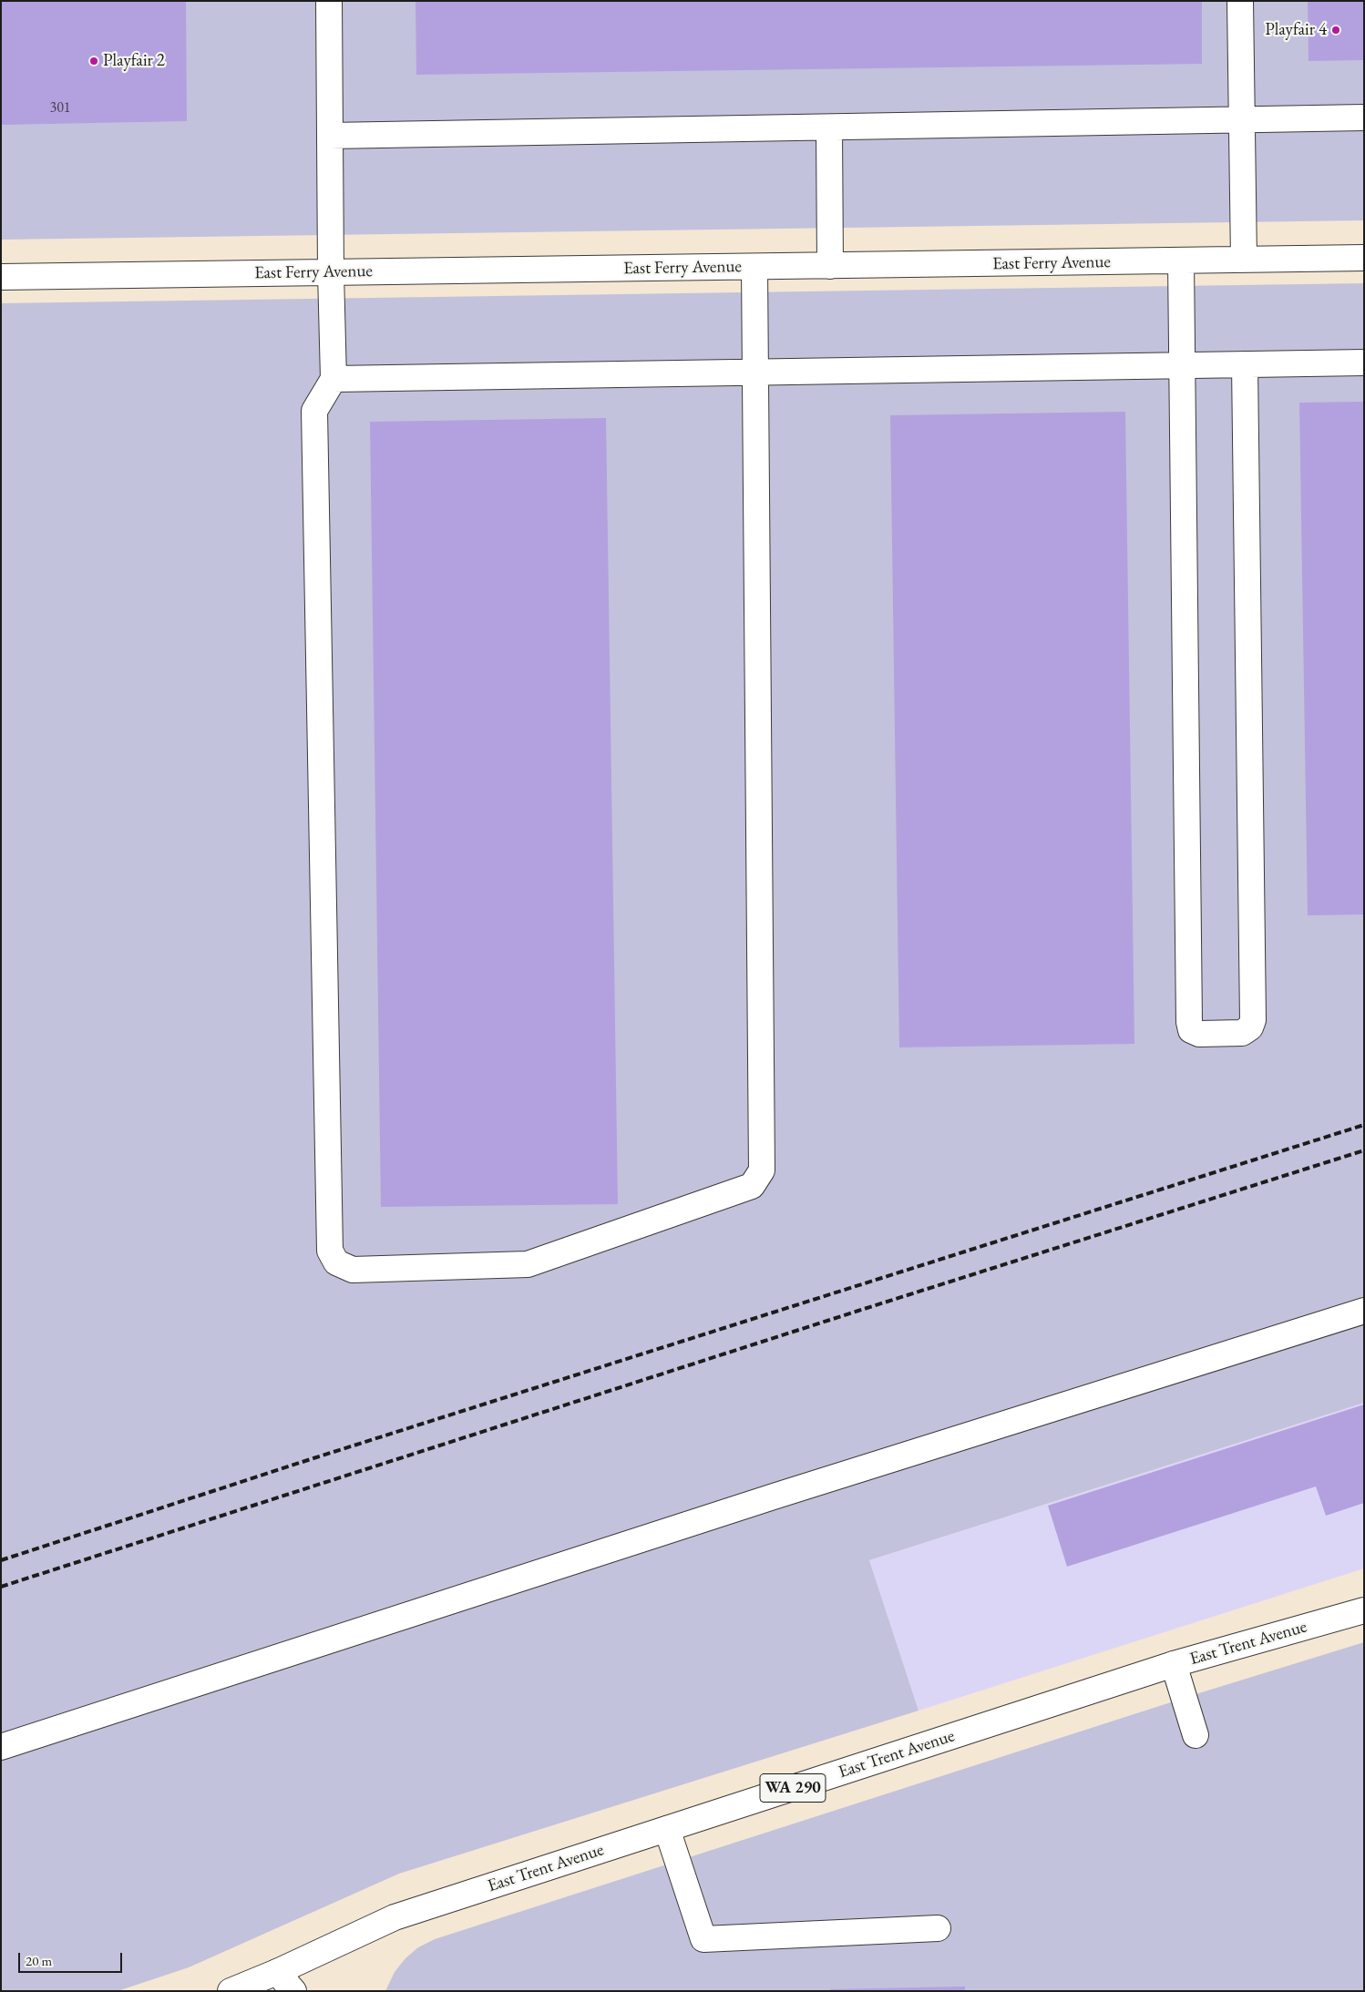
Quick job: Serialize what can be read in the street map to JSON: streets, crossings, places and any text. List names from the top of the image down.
{
  "streets": {
    "street": ["East Ferry Avenue", "East Trent Avenue", "WA 290"]
  },
  "places": ["Playfair 4", "Playfair 2"],
  "house_numbers": ["301"],
  "scale_bar": "20 m"
}
